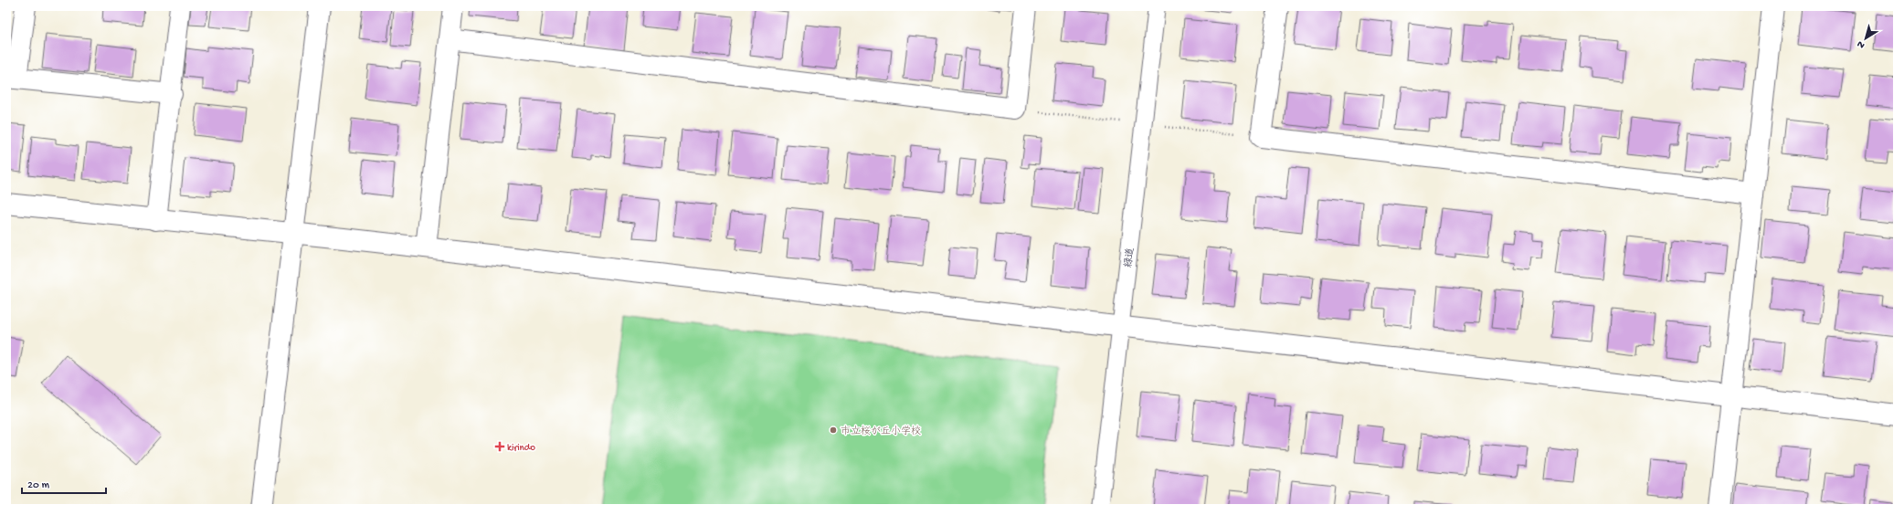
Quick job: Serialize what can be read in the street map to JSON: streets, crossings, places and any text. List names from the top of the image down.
{
  "streets": {
    "street": ["緑道"]
  },
  "places": {
    "other": ["市立桜が丘小学校"],
    "health": ["kirindo"]
  },
  "scale_bar": "20 m",
  "north": "bottom left"
}
